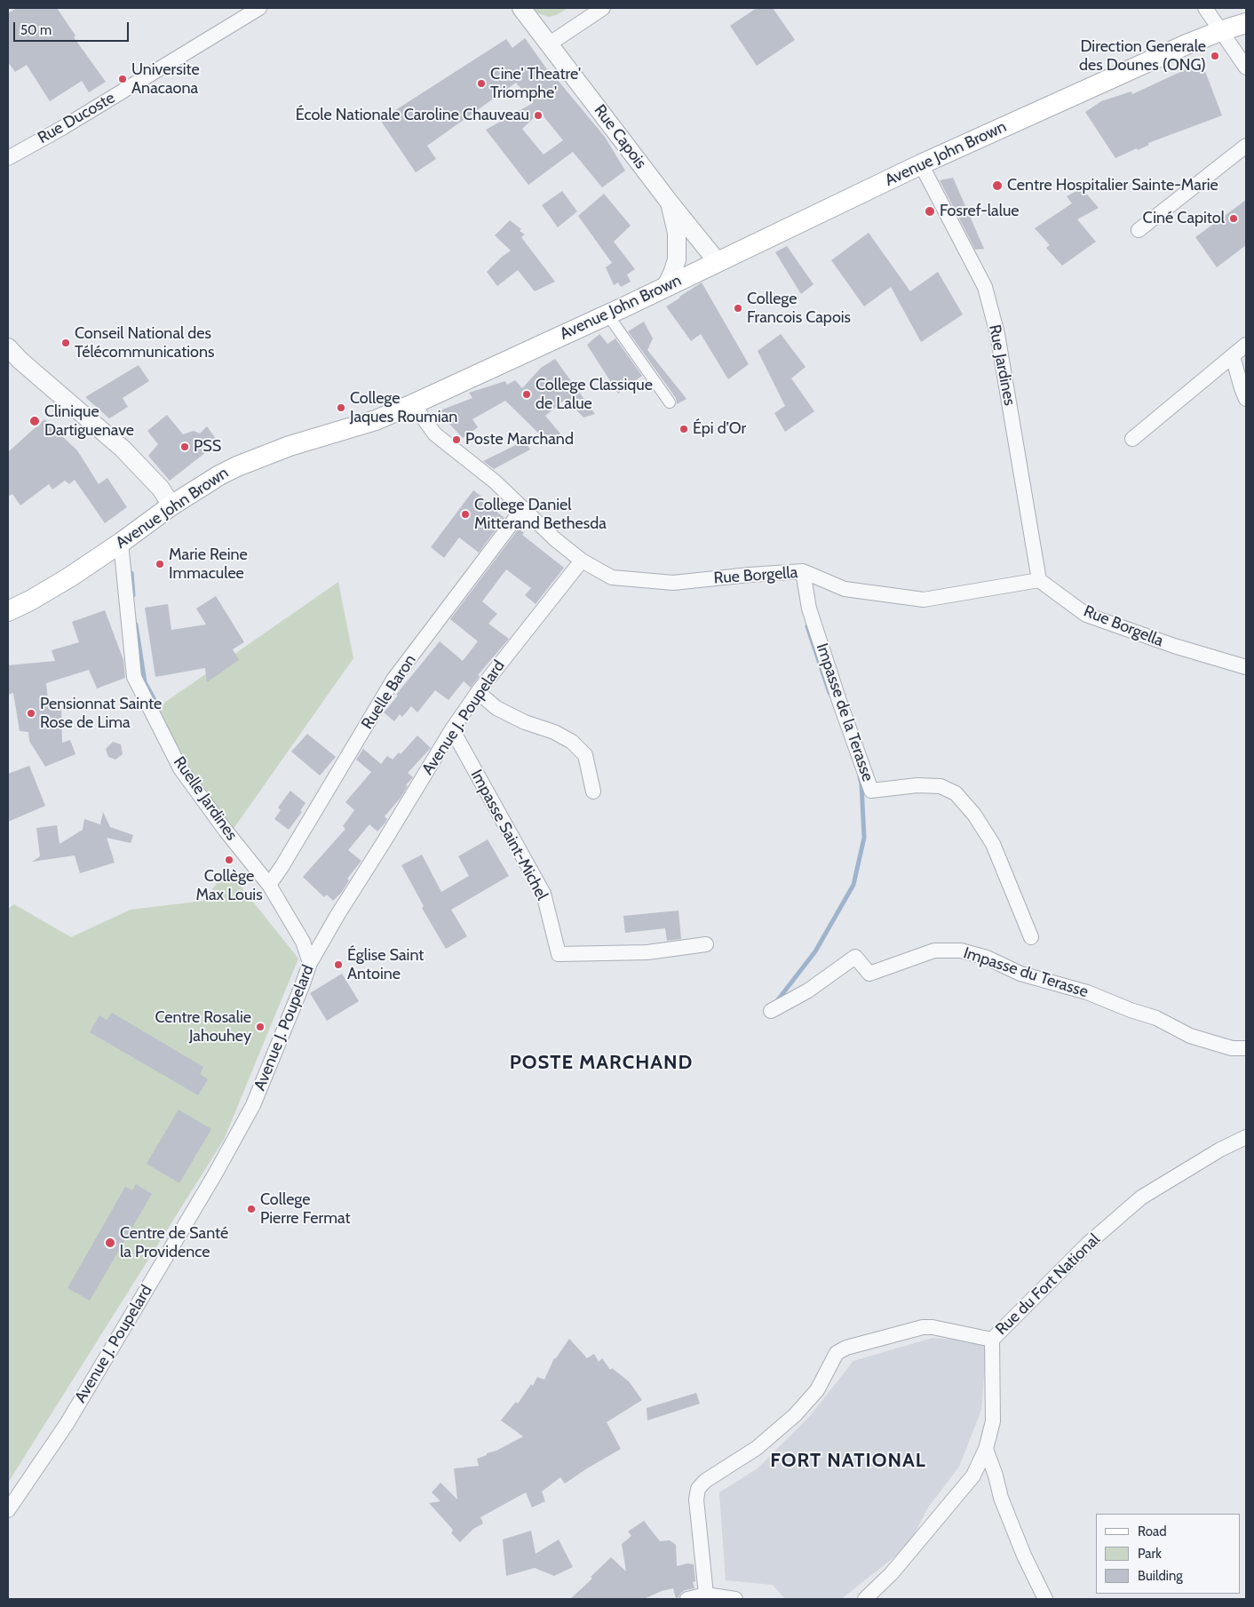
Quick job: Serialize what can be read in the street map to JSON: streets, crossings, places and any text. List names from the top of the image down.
{
  "streets": {
    "main road": ["Avenue John Brown"],
    "street": [
      "Rue Ducoste",
      "Rue Capois",
      "Rue Jardines",
      "Rue Borgella",
      "Ruelle Baron",
      "Impasse de la Terasse",
      "Avenue J. Poupelard",
      "Ruelle Jardines",
      "Impasse Saint-Michel",
      "Impasse du Terasse",
      "Rue du Fort National"
    ]
  },
  "crossings": [
    ["Rue Capois", "Avenue John Brown"],
    ["Avenue John Brown", "Rue Jardines"],
    ["Avenue John Brown", "Rue Borgella"],
    ["Avenue John Brown", "Ruelle Jardines"],
    ["Rue Jardines", "Rue Borgella"],
    ["Rue Borgella", "Ruelle Baron"],
    ["Rue Borgella", "Impasse de la Terasse"],
    ["Rue Borgella", "Avenue J. Poupelard"],
    ["Ruelle Baron", "Ruelle Jardines"],
    ["Avenue J. Poupelard", "Ruelle Jardines"],
    ["Avenue J. Poupelard", "Impasse Saint-Michel"]
  ],
  "districts": ["POSTE MARCHAND", "FORT NATIONAL"],
  "places": [
    "Direction Generale des Dounes (ONG)",
    "Universite Anacaona",
    "Cine' Theatre' Triomphe'",
    "École Nationale Caroline Chauveau",
    "Centre Hospitalier Sainte-Marie",
    "Fosref-lalue",
    "Ciné Capitol",
    "College Francois Capois",
    "Conseil National des Télécommunications",
    "College Classique de Lalue",
    "College Jaques Roumian",
    "Clinique Dartiguenave",
    "Épi d’Or",
    "Poste Marchand",
    "PSS",
    "College Daniel Mitterand Bethesda",
    "Marie Reine Immaculee",
    "Pensionnat Sainte Rose de Lima",
    "Collège Max Louis",
    "Église Saint Antoine",
    "Centre Rosalie Jahouhey",
    "College Pierre Fermat",
    "Centre de Santé la Providence"
  ],
  "legend": ["Road", "Park", "Building"],
  "scale_bar": "50 m"
}
